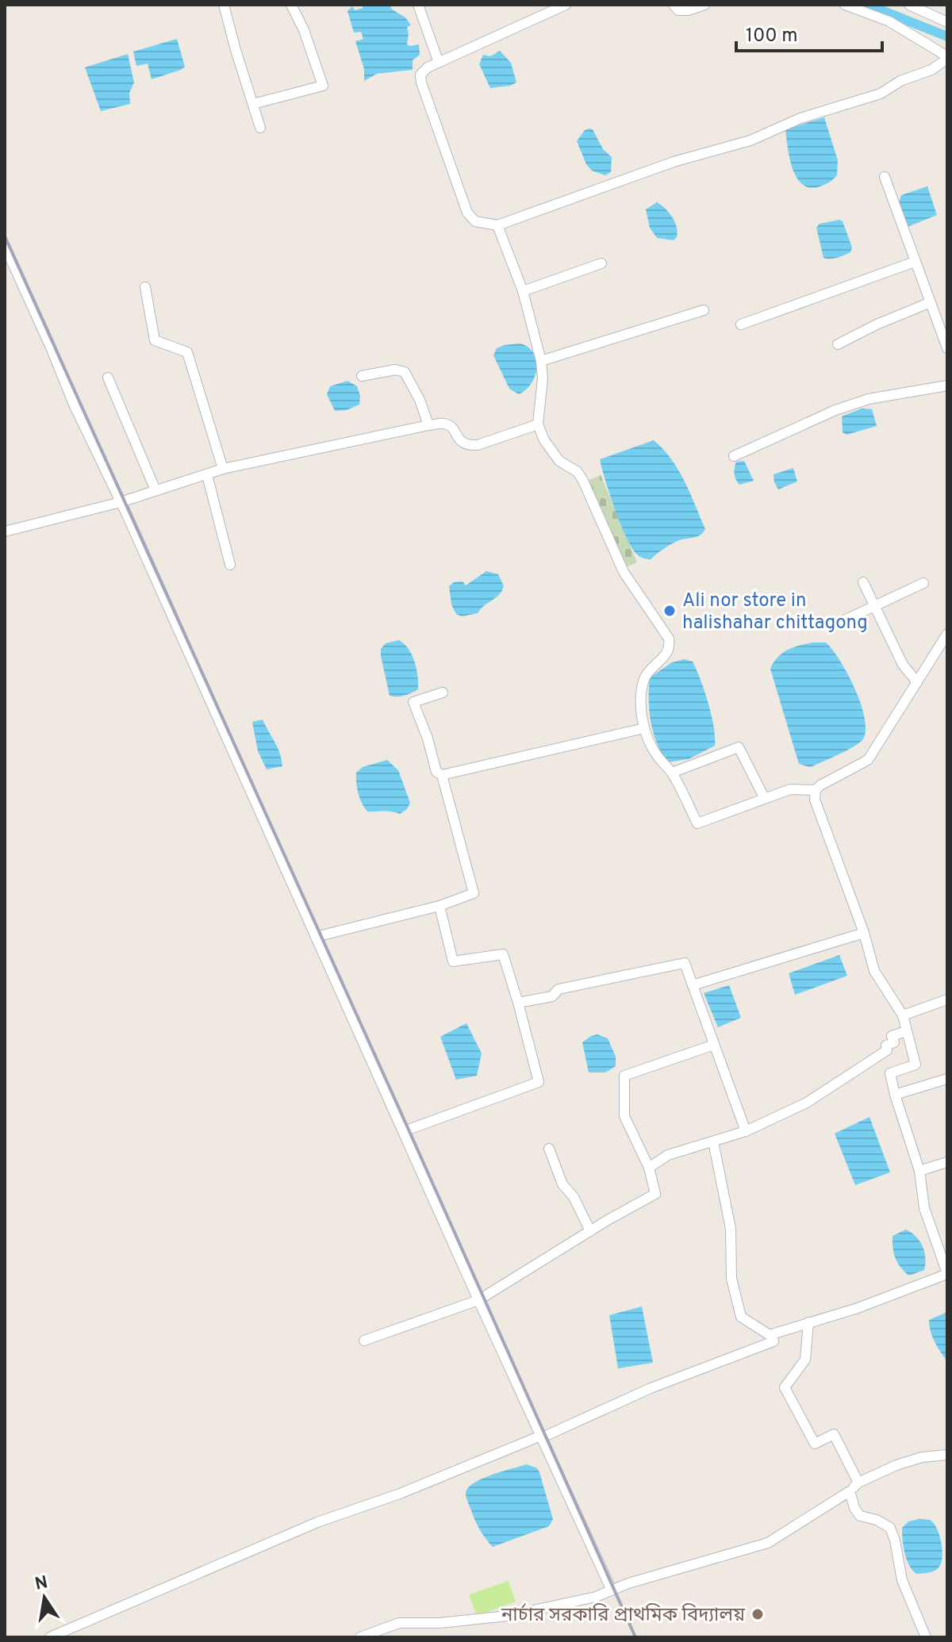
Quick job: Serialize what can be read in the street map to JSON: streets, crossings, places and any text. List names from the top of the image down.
{
  "places": ["Ali nor store in halishahar chittagong", "নার্চার সরকারি প্রাথমিক বিদ্যালয়"],
  "scale_bar": "100 m",
  "north": "top"
}
